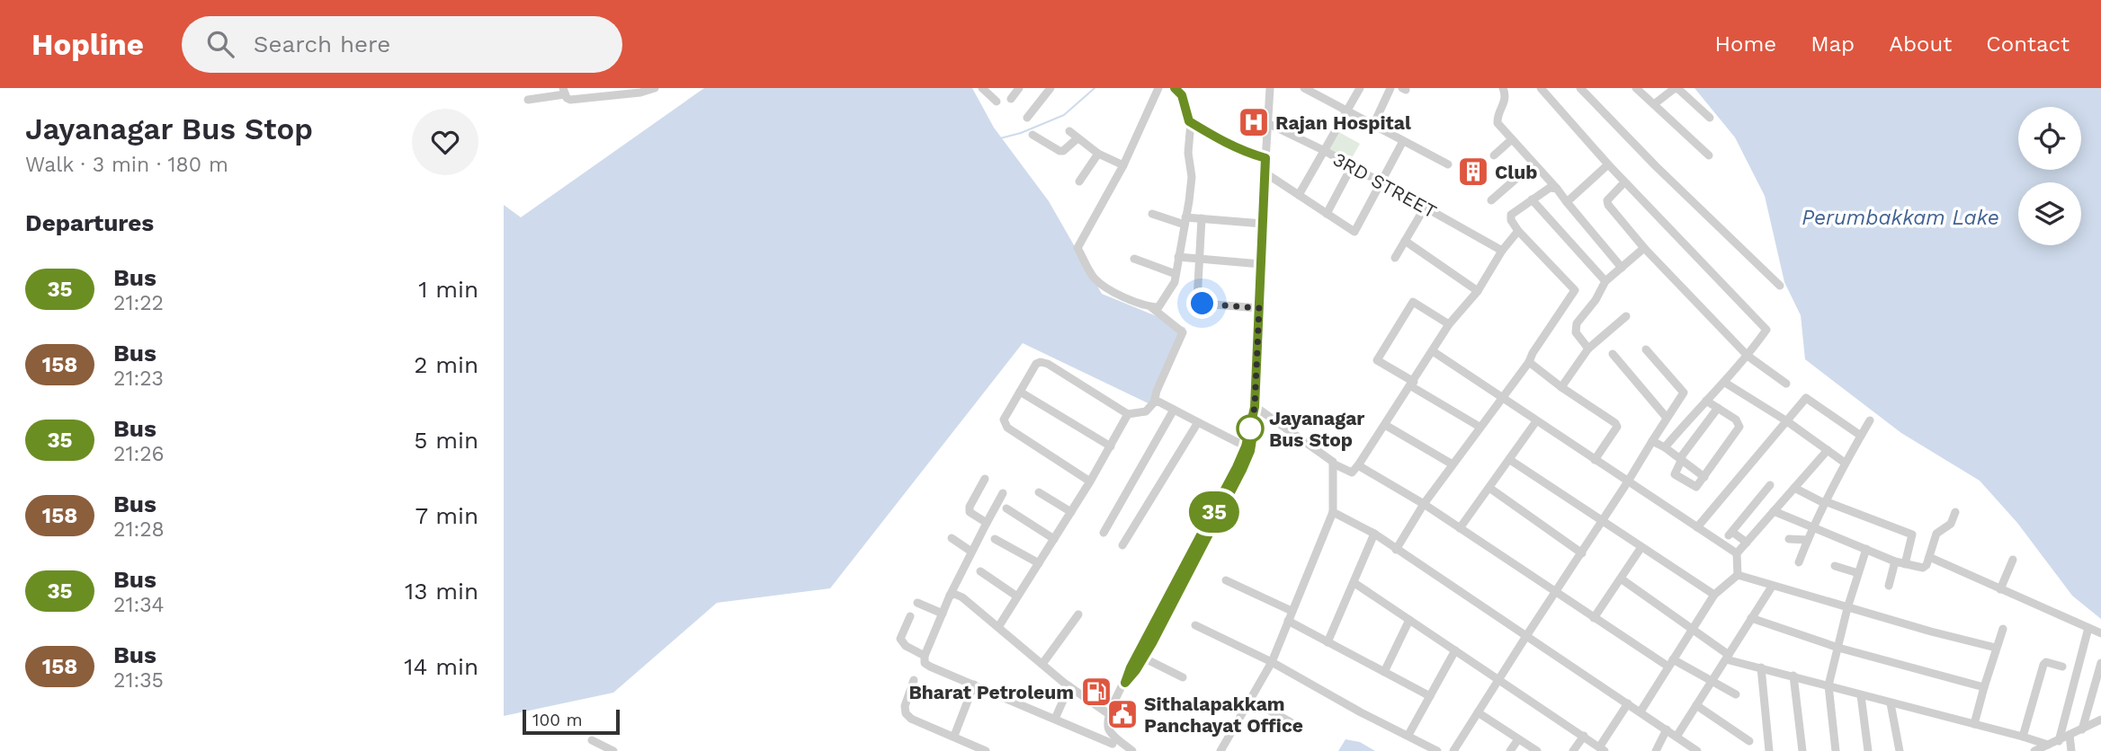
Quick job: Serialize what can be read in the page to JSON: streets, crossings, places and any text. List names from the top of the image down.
{
  "streets": {
    "street": ["3RD STREET"]
  },
  "water": ["Perumbakkam Lake"],
  "places": {
    "hospital": ["Rajan Hospital"],
    "building": ["Club"],
    "other": ["Jayanagar Bus Stop"],
    "fuel station": ["Bharat Petroleum"],
    "public building": ["Sithalapakkam Panchayat Office"]
  },
  "lines": ["bus line 35"],
  "scale_bar": "100 m",
  "page": {
    "header": "Hopline",
    "search": "Search here",
    "nav": [
      "Home",
      "Map",
      "About",
      "Contact"
    ],
    "heading": [
      ["Jayanagar Bus Stop", "Walk · 3 min · 180 m"],
      "Departures"
    ],
    "on_map": "35",
    "list": [
      {
        "mark": "35",
        "name": "Bus",
        "note": "21:22",
        "value": "1 min"
      },
      {
        "mark": "158",
        "name": "Bus",
        "note": "21:23",
        "value": "2 min"
      },
      {
        "mark": "35",
        "name": "Bus",
        "note": "21:26",
        "value": "5 min"
      },
      {
        "mark": "158",
        "name": "Bus",
        "note": "21:28",
        "value": "7 min"
      },
      {
        "mark": "35",
        "name": "Bus",
        "note": "21:34",
        "value": "13 min"
      },
      {
        "mark": "158",
        "name": "Bus",
        "note": "21:35",
        "value": "14 min"
      }
    ],
    "scale": "100 m"
  }
}
